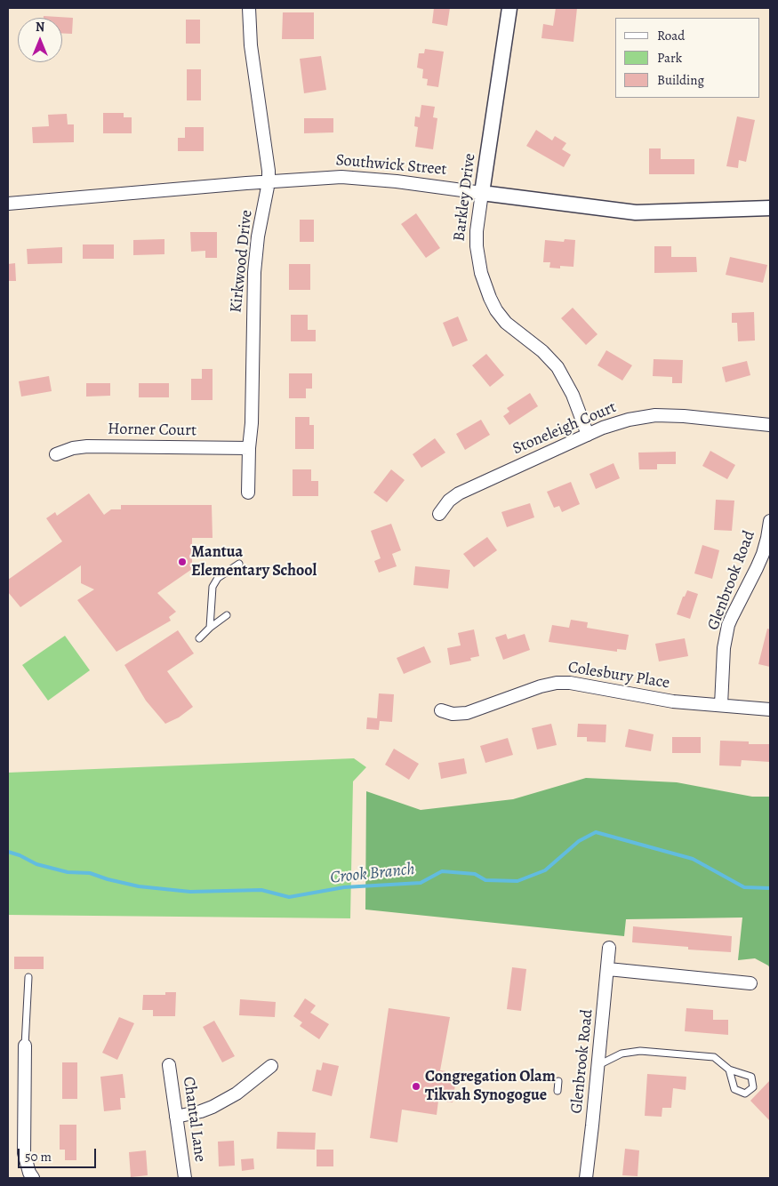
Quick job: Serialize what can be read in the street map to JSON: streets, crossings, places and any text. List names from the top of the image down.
{
  "streets": {
    "street": [
      "Southwick Street",
      "Barkley Drive",
      "Kirkwood Drive",
      "Stoneleigh Court",
      "Horner Court",
      "Glenbrook Road",
      "Colesbury Place",
      "Chantal Lane"
    ]
  },
  "crossings": [
    ["Southwick Street", "Barkley Drive"],
    ["Southwick Street", "Kirkwood Drive"],
    ["Barkley Drive", "Stoneleigh Court"],
    ["Kirkwood Drive", "Horner Court"],
    ["Glenbrook Road", "Colesbury Place"]
  ],
  "water": ["Crook Branch"],
  "places": ["Mantua Elementary School", "Congregation Olam Tikvah Synogogue"],
  "legend": ["Road", "Park", "Building"],
  "scale_bar": "50 m",
  "north": "top"
}
